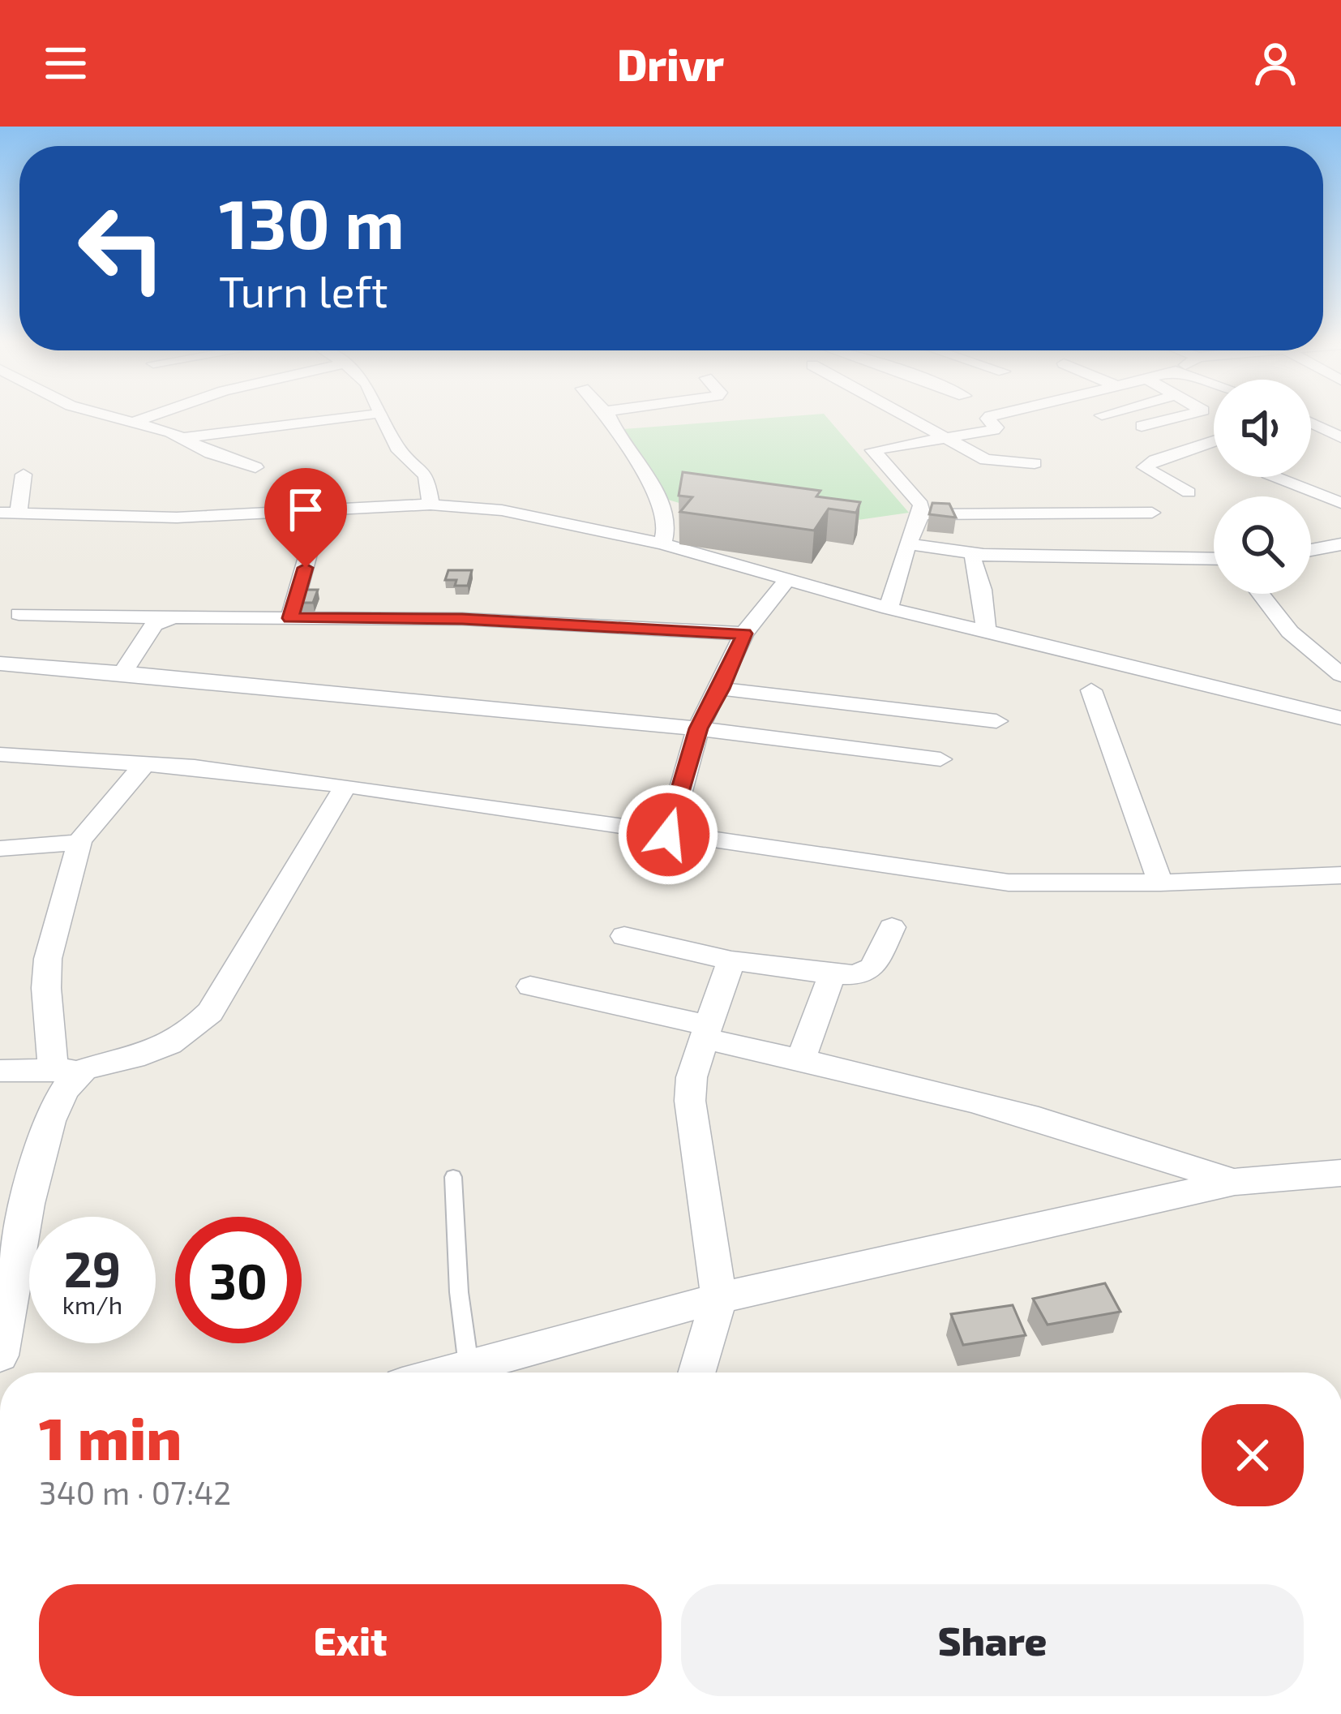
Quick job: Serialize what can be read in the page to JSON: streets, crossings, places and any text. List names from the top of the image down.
{
  "page": {
    "header": "Drivr",
    "turn": ["130 m", "Turn left"],
    "speed": "29 km/h",
    "limit": "30",
    "heading": ["1 min", "340 m · 07:42"],
    "buttons": ["Exit", "Share"]
  }
}
